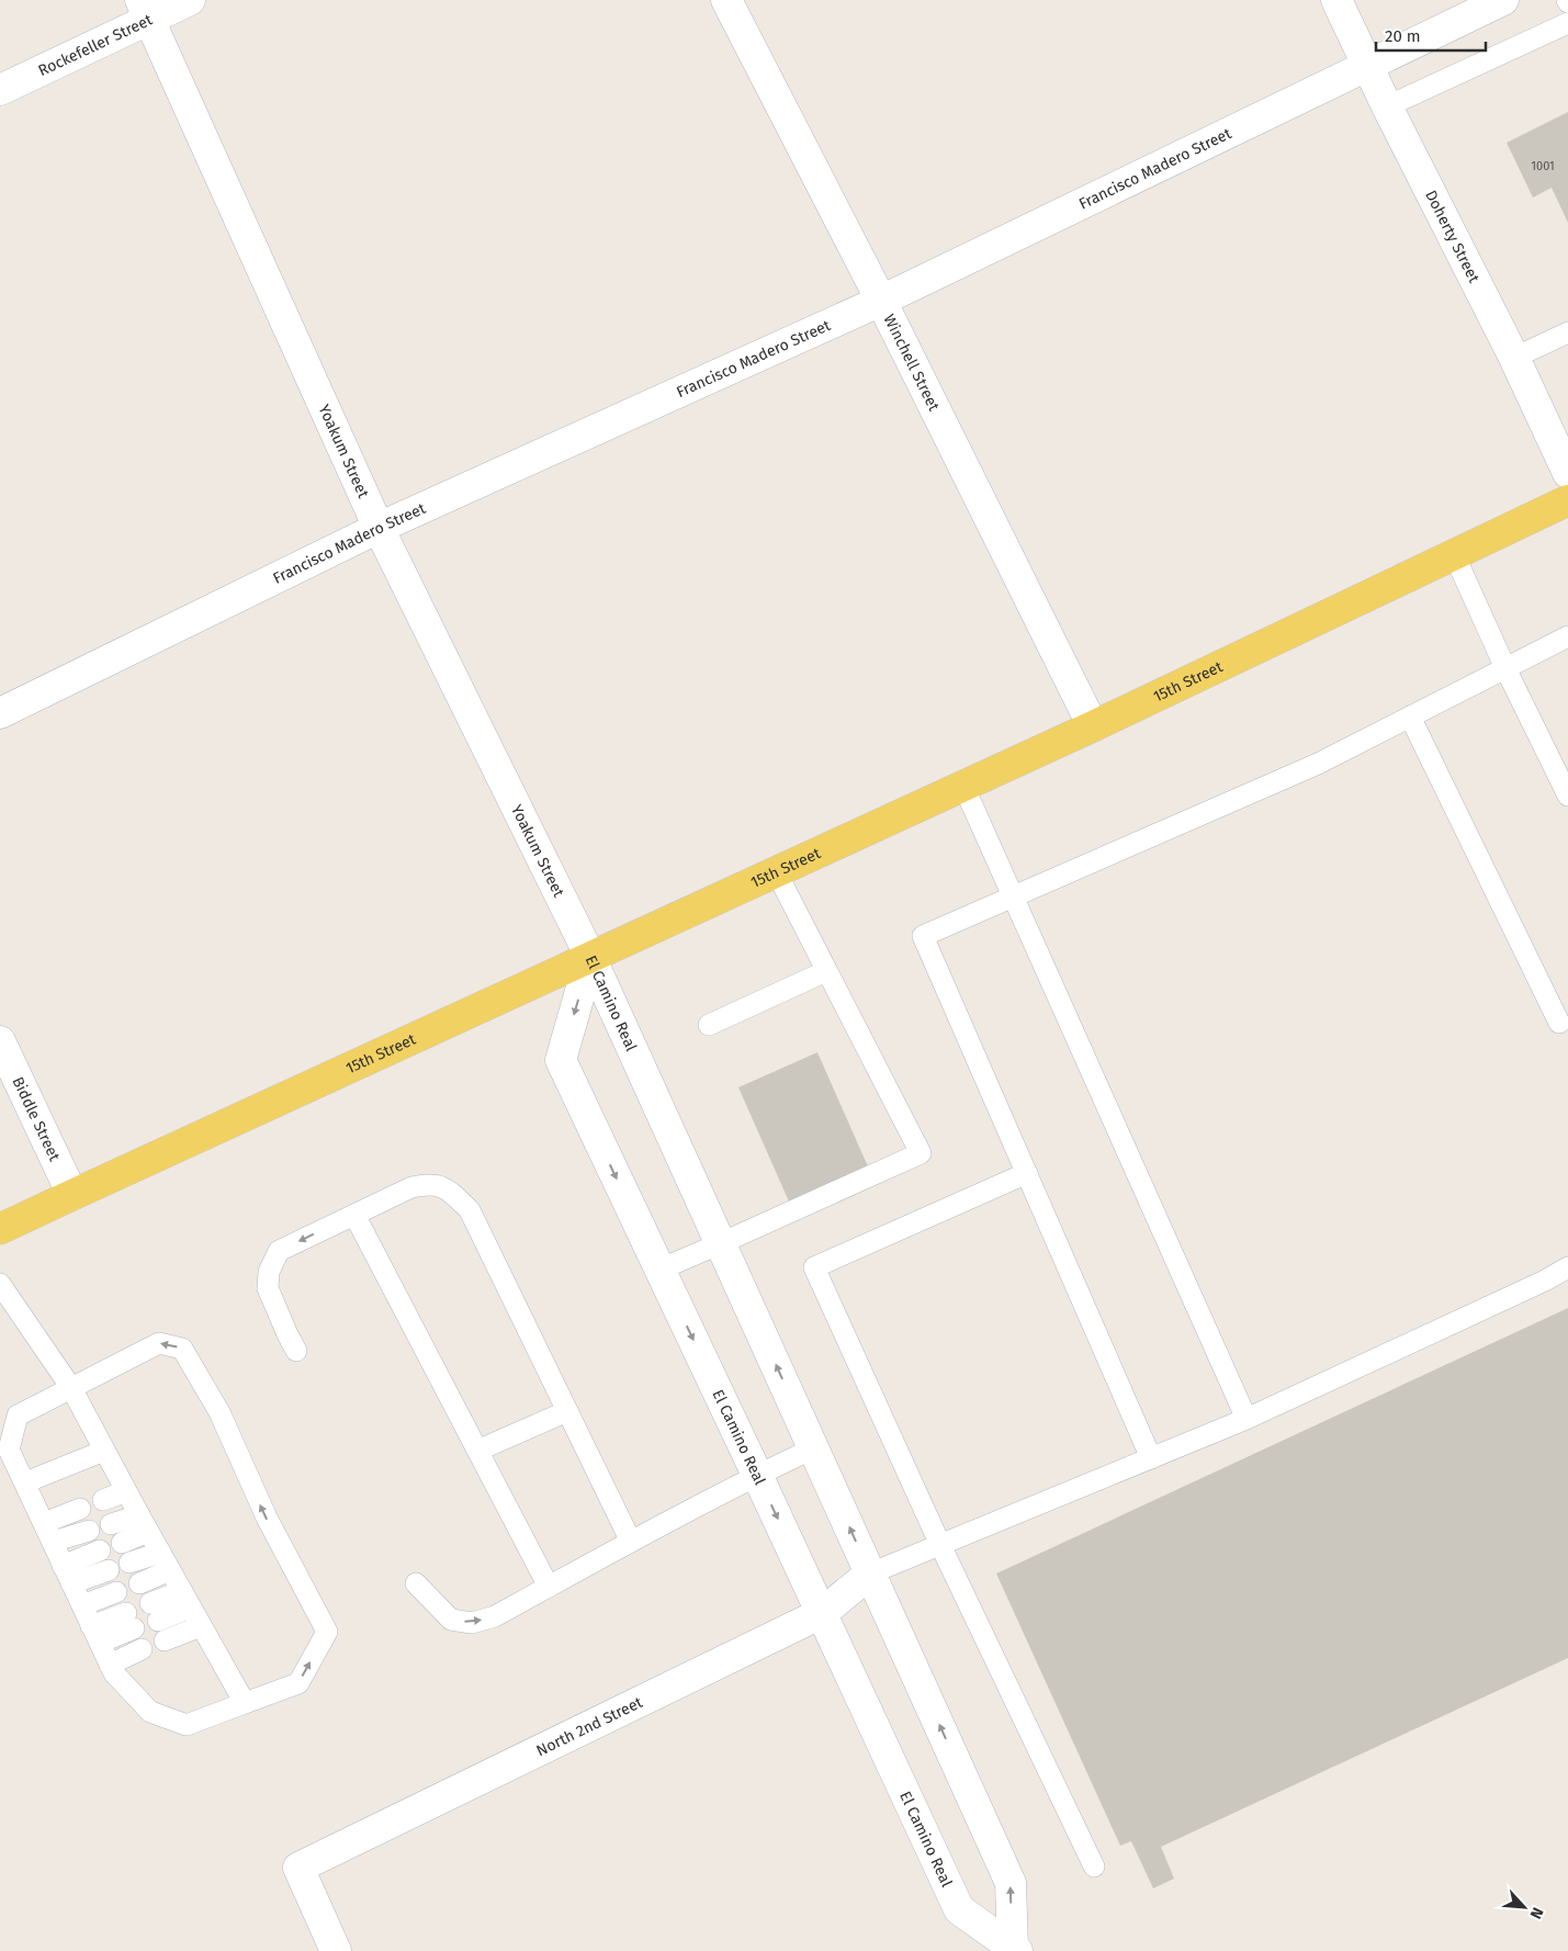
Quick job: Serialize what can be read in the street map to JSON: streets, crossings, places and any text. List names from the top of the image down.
{
  "streets": {
    "main road": ["15th Street"],
    "street": [
      "Rockefeller Street",
      "Francisco Madero Street",
      "Doherty Street",
      "Winchell Street",
      "Yoakum Street",
      "El Camino Real",
      "Biddle Street",
      "North 2nd Street"
    ]
  },
  "crossings": [
    ["Rockefeller Street", "Yoakum Street"],
    ["Francisco Madero Street", "Doherty Street"],
    ["Francisco Madero Street", "Winchell Street"],
    ["Francisco Madero Street", "Yoakum Street"],
    ["Winchell Street", "15th Street"],
    ["Yoakum Street", "15th Street"],
    ["Yoakum Street", "El Camino Real"],
    ["15th Street", "El Camino Real"],
    ["15th Street", "Biddle Street"],
    ["El Camino Real", "North 2nd Street"]
  ],
  "house_numbers": ["1001"],
  "scale_bar": "20 m",
  "north": "bottom right"
}
